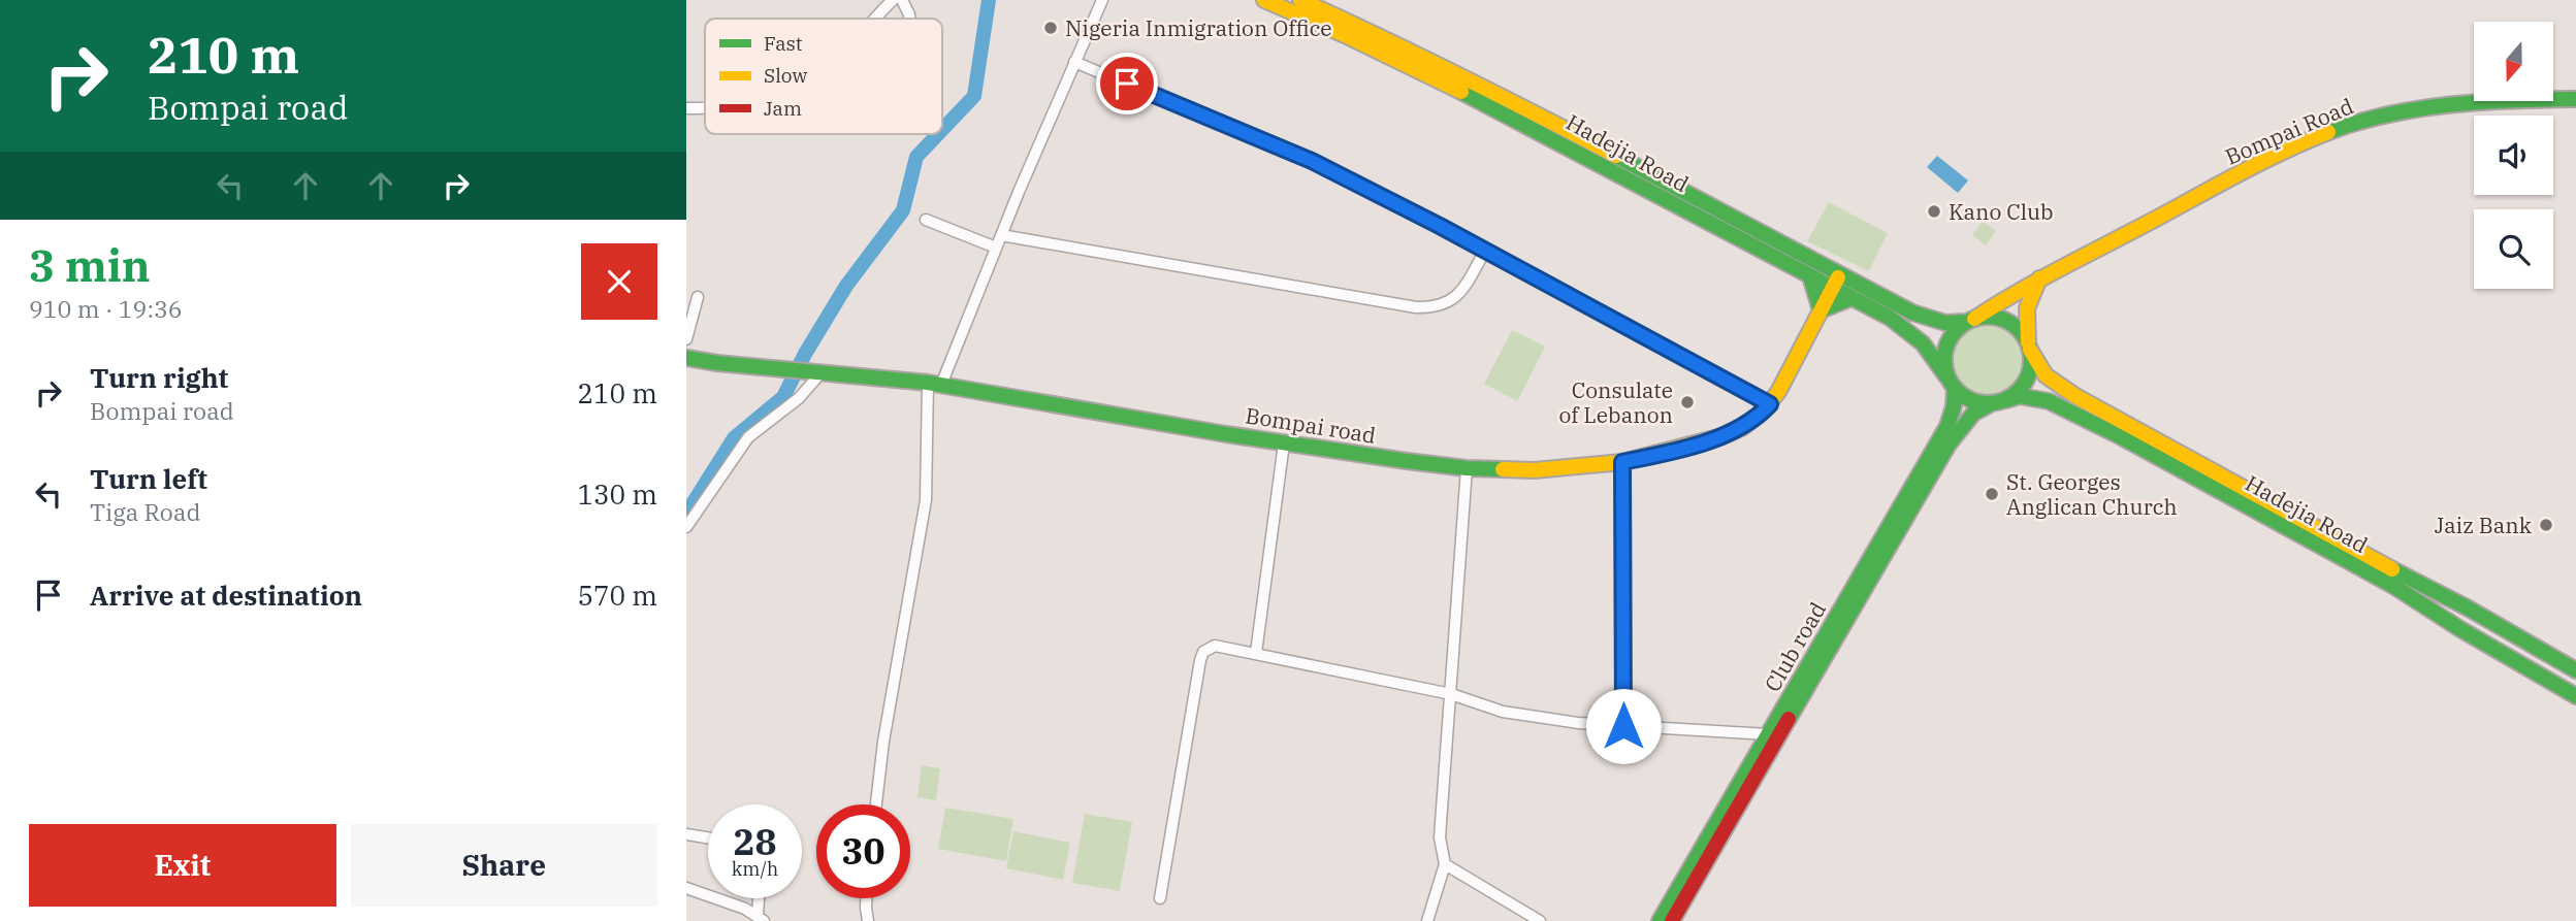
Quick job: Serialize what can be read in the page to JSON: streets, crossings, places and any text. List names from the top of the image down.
{
  "streets": {
    "main road": [
      "Bompai Road",
      "Hadejia Road",
      "Bompai road",
      "Club road"
    ]
  },
  "crossings": [
    ["Bompai Road", "Hadejia Road"],
    ["Bompai Road", "Club road"],
    ["Hadejia Road", "Bompai road"],
    ["Hadejia Road", "Club road"]
  ],
  "places": [
    "Nigeria Inmigration Office",
    "Kano Club",
    "Consulate of Lebanon",
    "St. Georges Anglican Church",
    "Jaiz Bank"
  ],
  "legend": ["Fast", "Slow", "Jam"],
  "north": "bottom",
  "page": {
    "turn": ["210 m", "Bompai road"],
    "heading": ["3 min", "910 m · 19:36"],
    "list": [
      {
        "name": "Turn right",
        "note": "Bompai road",
        "value": "210 m"
      },
      {
        "name": "Turn left",
        "note": "Tiga Road",
        "value": "130 m"
      },
      {
        "name": "Arrive at destination",
        "value": "570 m"
      }
    ],
    "speed": "28 km/h",
    "limit": "30",
    "buttons": ["Exit", "Share"]
  }
}
